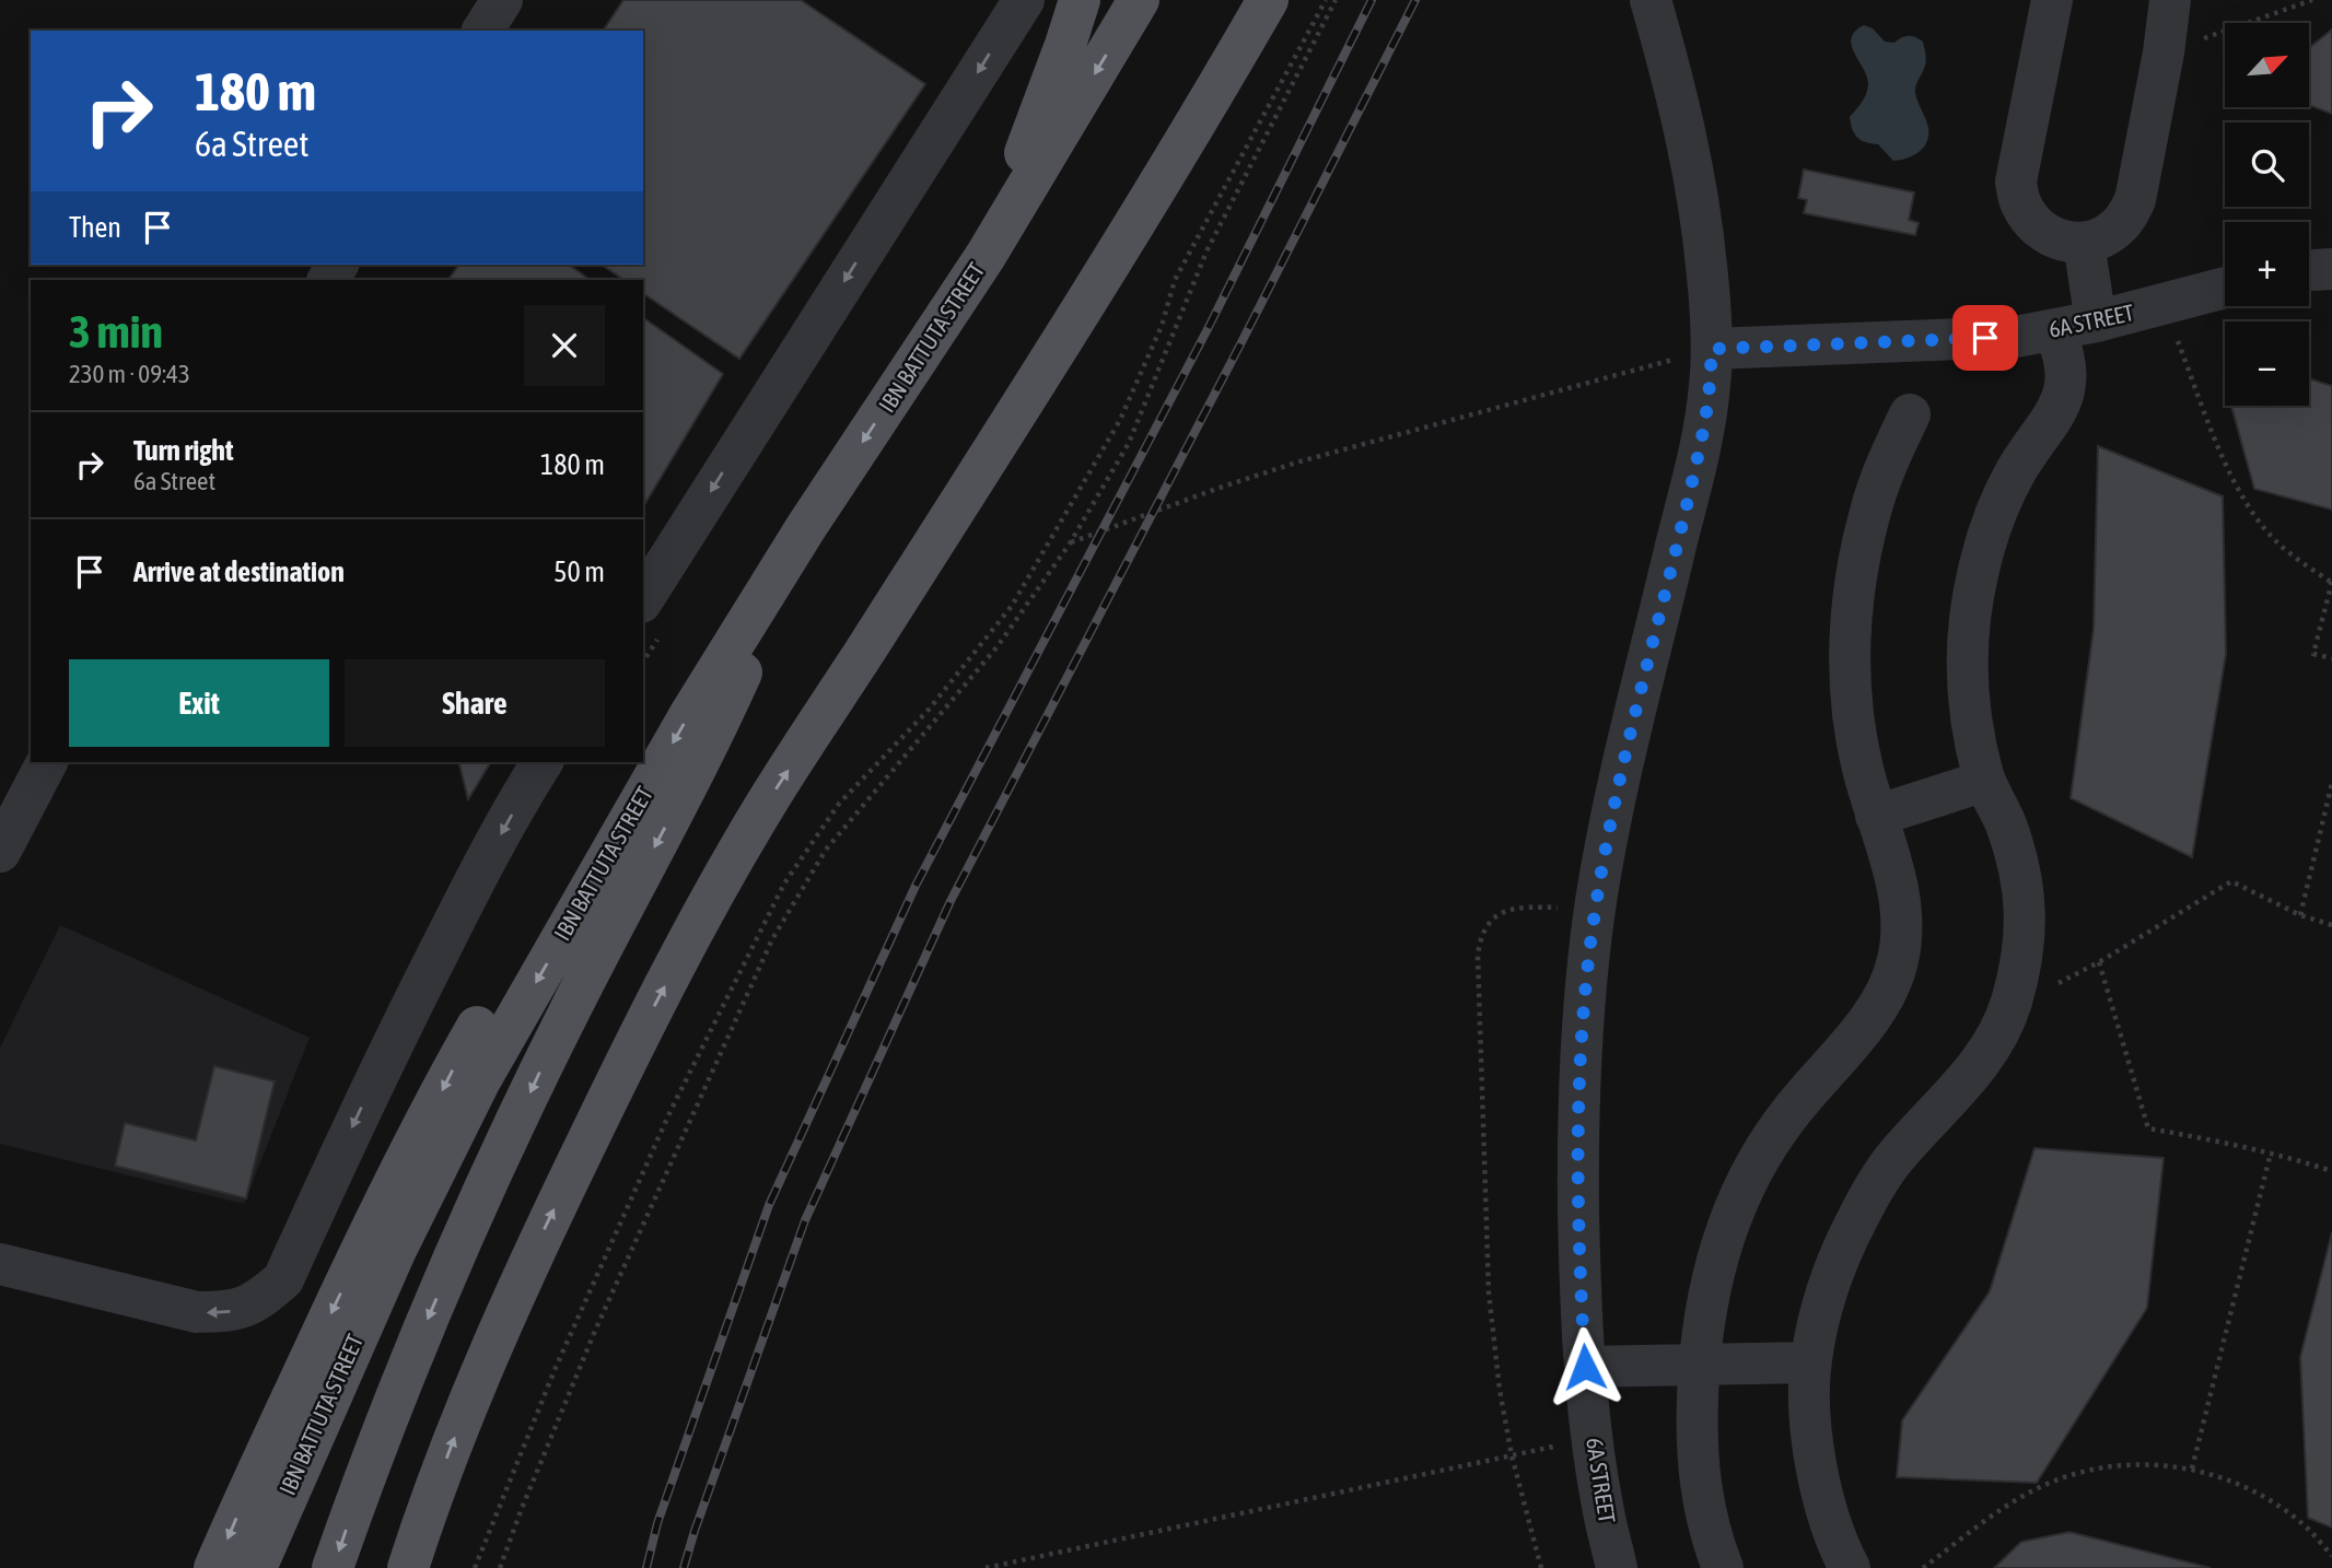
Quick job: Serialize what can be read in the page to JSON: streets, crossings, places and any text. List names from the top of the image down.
{
  "streets": {
    "main road": ["IBN BATTUTA STREET"],
    "street": ["6A STREET"]
  },
  "north": "top right",
  "page": {
    "map_buttons": ["+", "−"],
    "turn": ["180 m", "6a Street"],
    "then": "Then",
    "heading": ["3 min", "230 m · 09:43"],
    "list": [
      {
        "name": "Turn right",
        "note": "6a Street",
        "value": "180 m"
      },
      {
        "name": "Arrive at destination",
        "value": "50 m"
      }
    ],
    "buttons": ["Exit", "Share"]
  }
}
